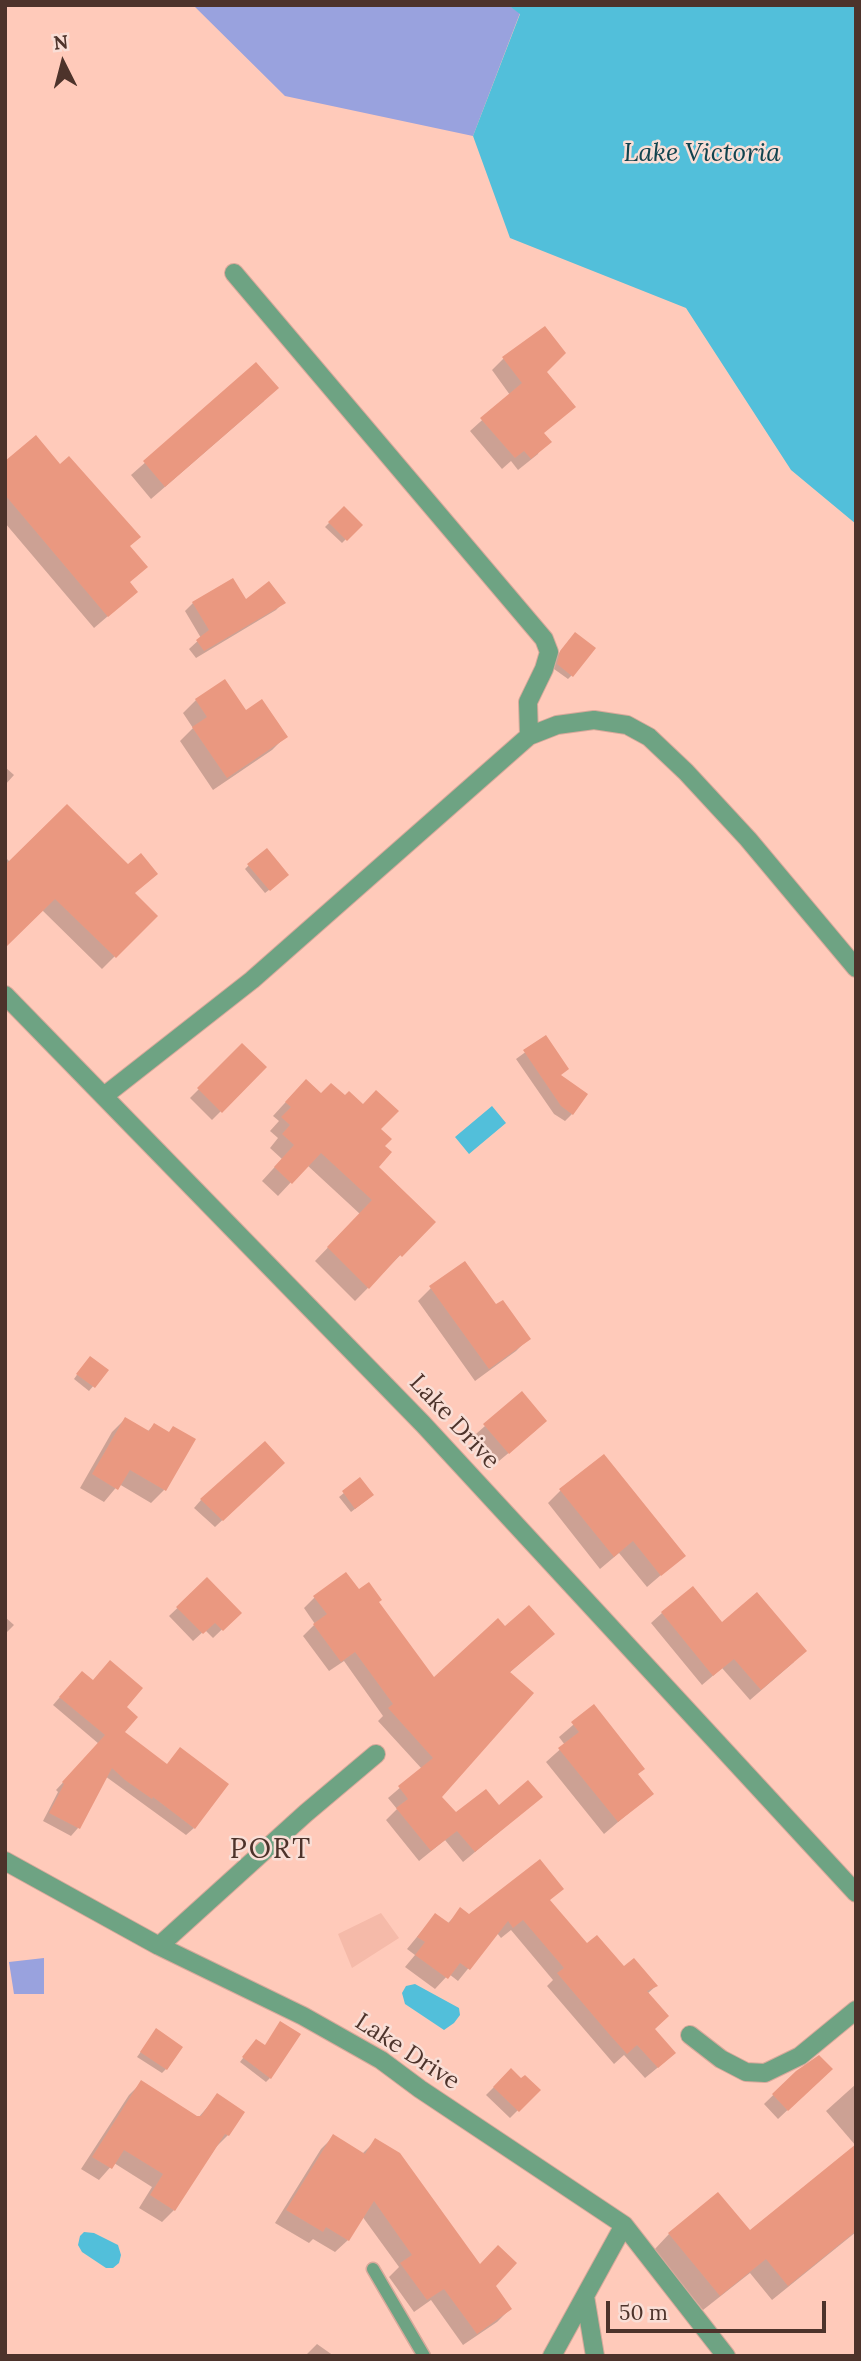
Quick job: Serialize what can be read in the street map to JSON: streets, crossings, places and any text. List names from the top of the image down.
{
  "streets": {
    "street": ["Lake Drive"]
  },
  "districts": ["PORT"],
  "water": ["Lake Victoria"],
  "scale_bar": "50 m",
  "north": "top"
}
